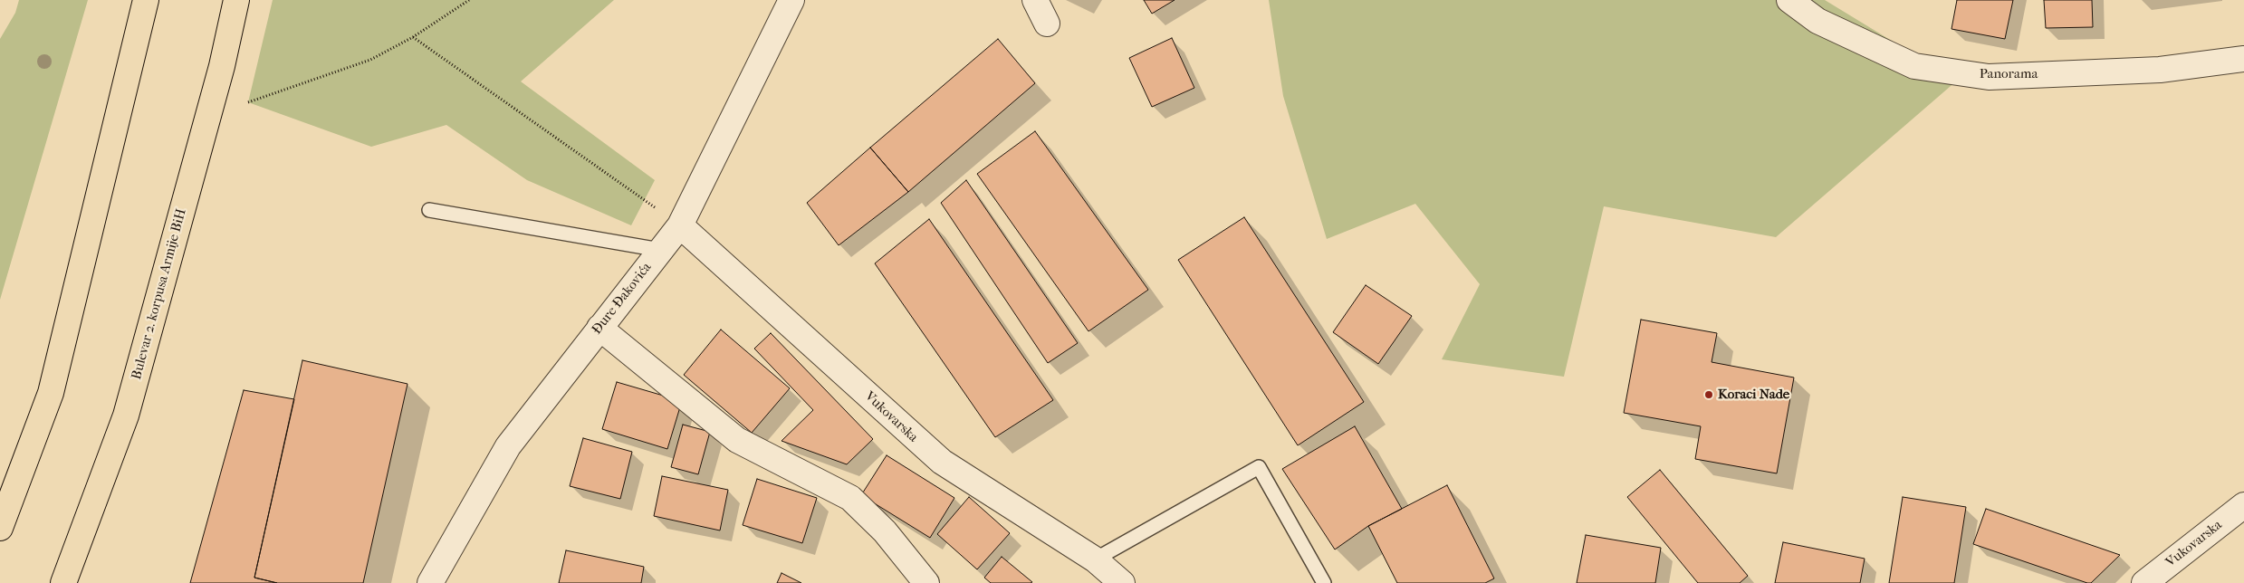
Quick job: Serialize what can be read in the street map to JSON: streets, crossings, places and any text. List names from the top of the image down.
{
  "streets": {
    "main road": ["Bulevar 2. korpusa Armije BiH"],
    "street": ["Panorama", "Đure Đakovića", "Vukovarska"]
  },
  "crossings": [
    ["Đure Đakovića", "Vukovarska"]
  ],
  "places": ["Koraci Nade"]
}
